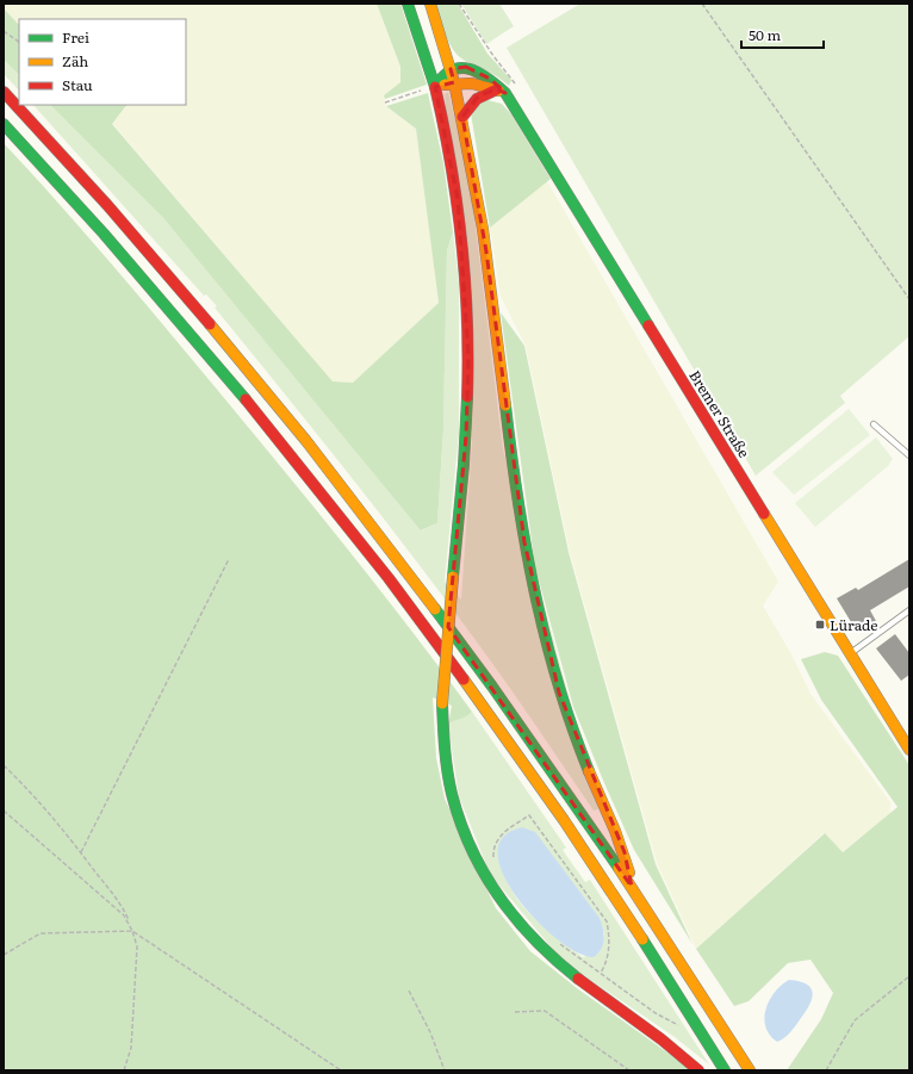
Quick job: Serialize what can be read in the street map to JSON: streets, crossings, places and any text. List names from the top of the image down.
{
  "streets": {
    "main road": ["Bremer Straße"]
  },
  "places": {
    "transit": ["Lürade"]
  },
  "legend": ["Frei", "Zäh", "Stau"],
  "scale_bar": "50 m"
}
